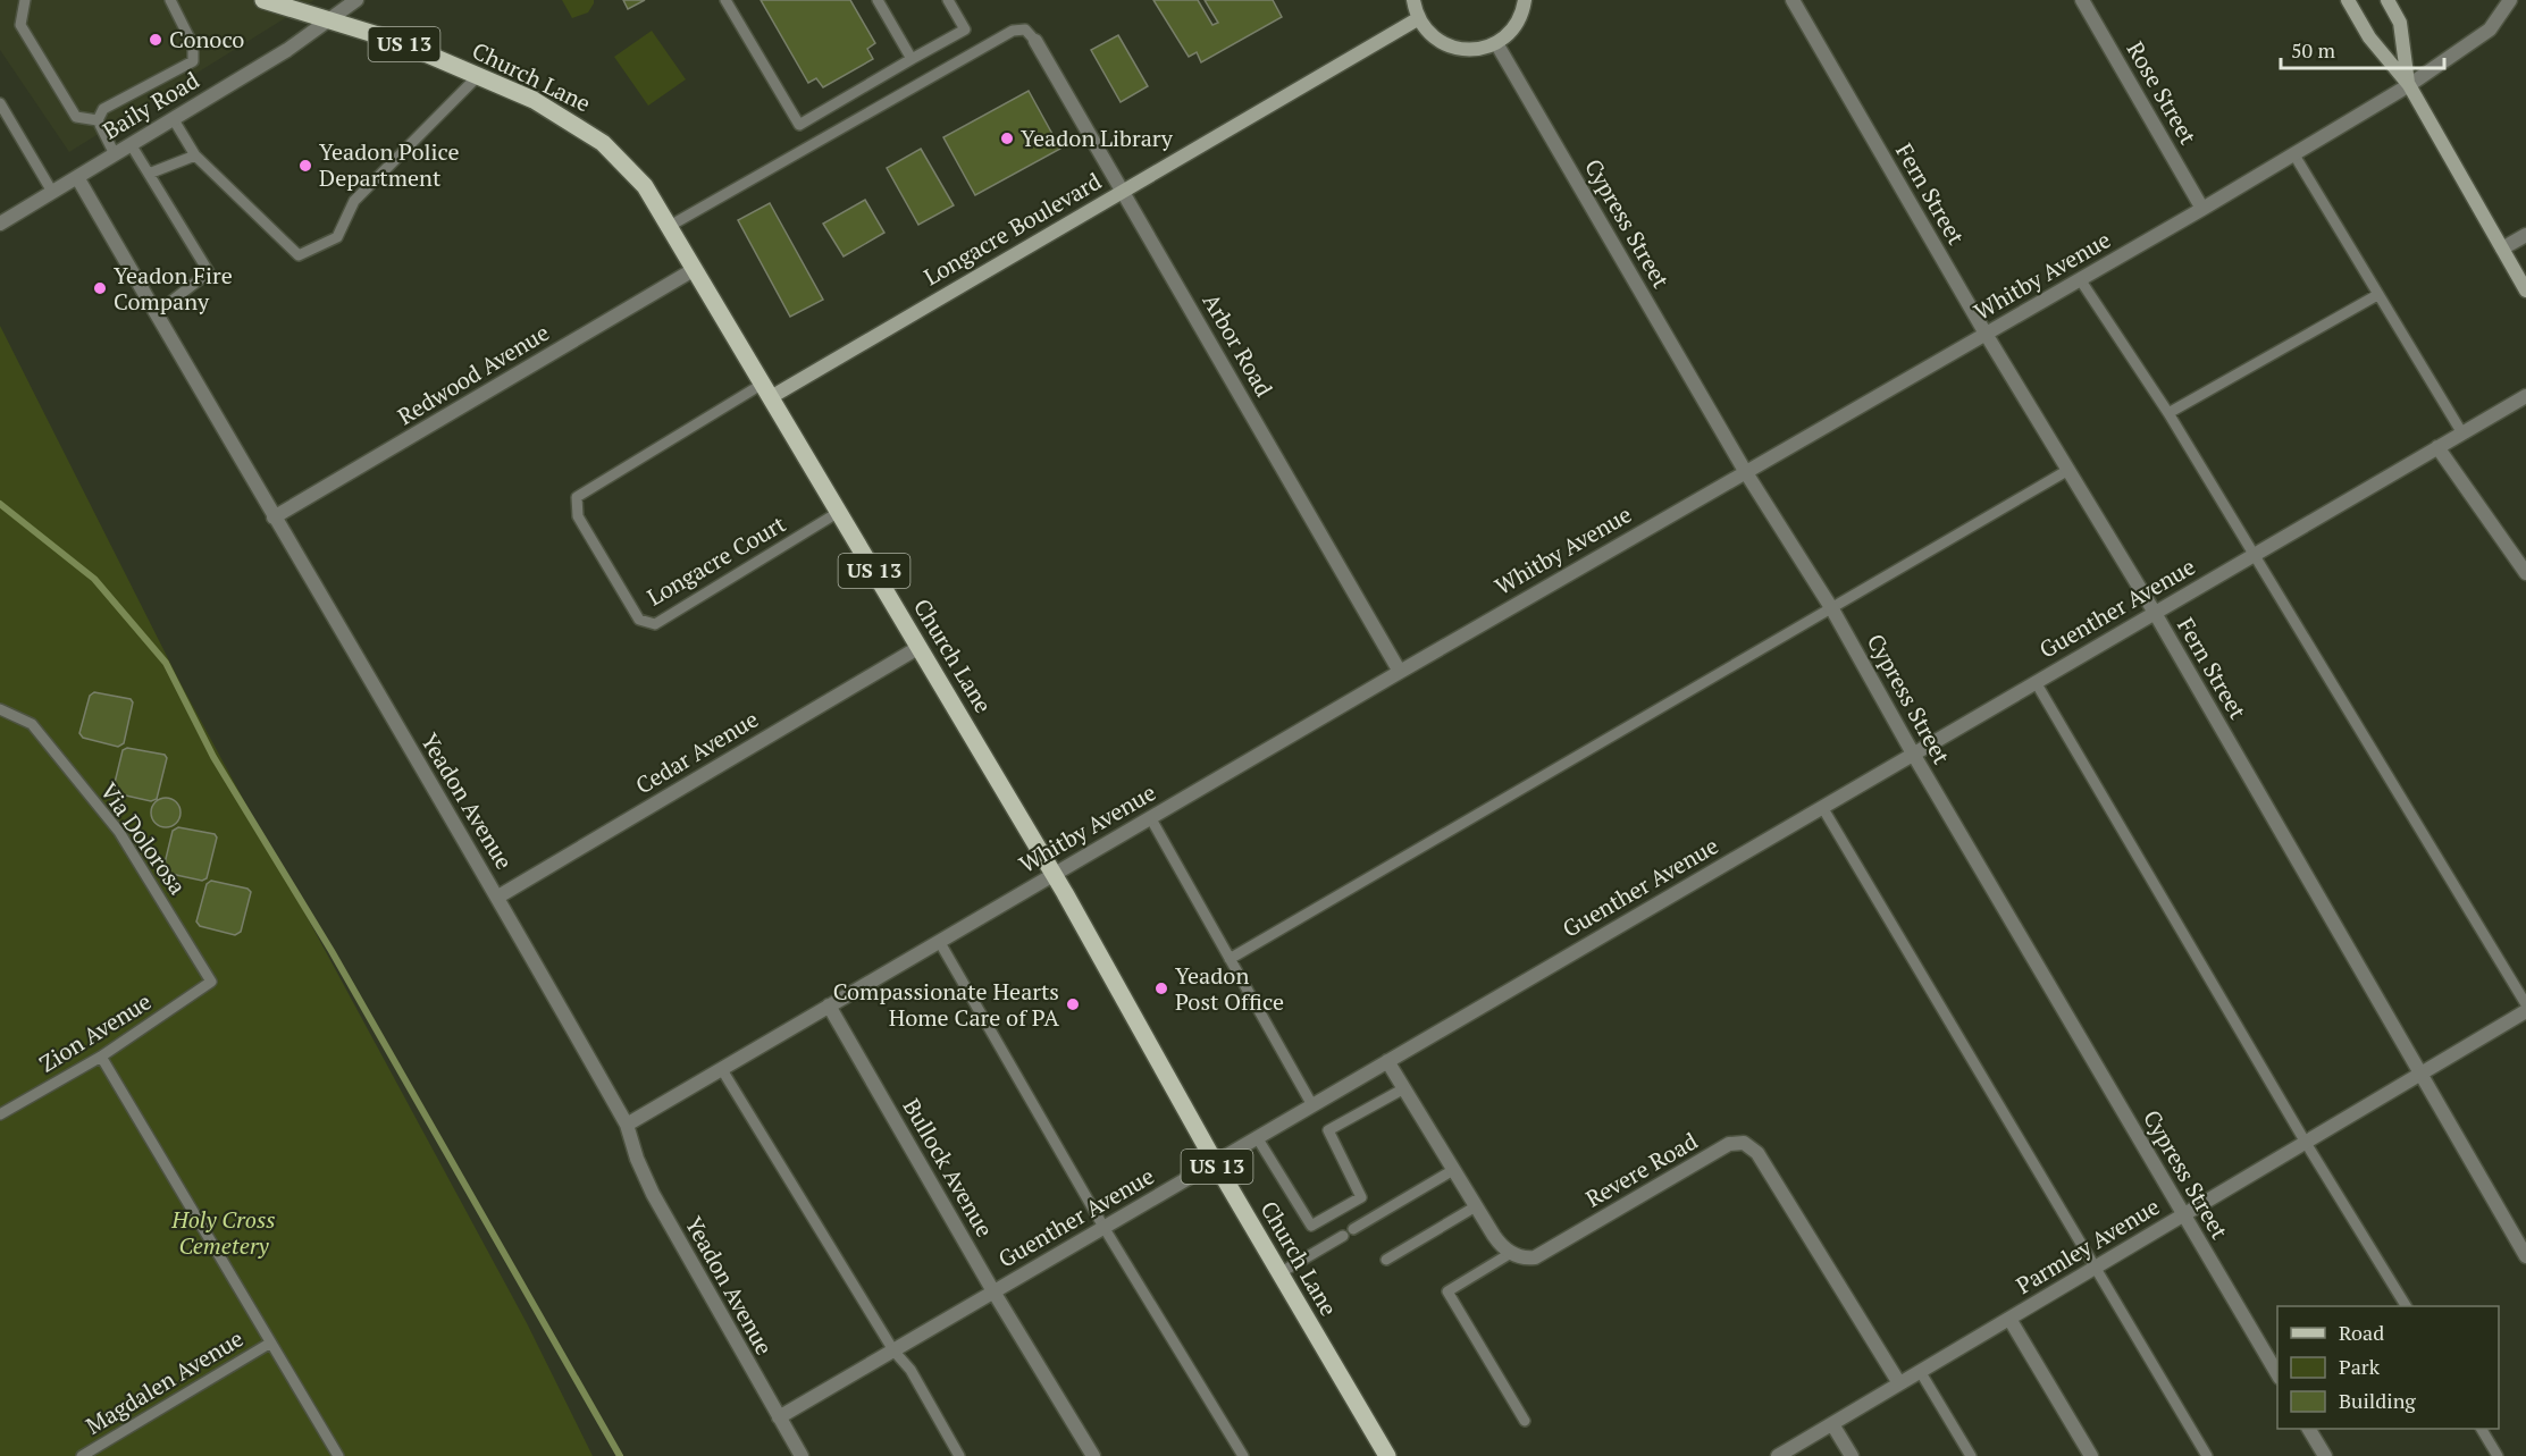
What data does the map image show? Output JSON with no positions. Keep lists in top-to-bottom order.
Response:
{
  "streets": {
    "main road": ["US 13", "Church Lane"],
    "street": [
      "Rose Street",
      "Baily Road",
      "Fern Street",
      "Cypress Street",
      "Longacre Boulevard",
      "Whitby Avenue",
      "Arbor Road",
      "Redwood Avenue",
      "Guenther Avenue",
      "Cedar Avenue",
      "Yeadon Avenue",
      "Bullock Avenue",
      "Revere Road",
      "Parmley Avenue"
    ],
    "lane": [
      "Longacre Court",
      "Via Dolorosa",
      "Zion Avenue",
      "Magdalen Avenue"
    ]
  },
  "crossings": [
    ["Church Lane", "Baily Road"],
    ["Church Lane", "Longacre Boulevard"],
    ["Church Lane", "Whitby Avenue"],
    ["Church Lane", "Redwood Avenue"],
    ["Church Lane", "Longacre Court"],
    ["Church Lane", "Guenther Avenue"],
    ["Church Lane", "Cedar Avenue"],
    ["Rose Street", "Whitby Avenue"],
    ["Baily Road", "Yeadon Avenue"],
    ["Fern Street", "Whitby Avenue"],
    ["Fern Street", "Guenther Avenue"],
    ["Fern Street", "Parmley Avenue"],
    ["Cypress Street", "Whitby Avenue"],
    ["Cypress Street", "Guenther Avenue"],
    ["Cypress Street", "Parmley Avenue"],
    ["Longacre Boulevard", "Arbor Road"],
    ["Longacre Boulevard", "Longacre Court"],
    ["Whitby Avenue", "Arbor Road"],
    ["Whitby Avenue", "Yeadon Avenue"],
    ["Whitby Avenue", "Bullock Avenue"],
    ["Redwood Avenue", "Yeadon Avenue"],
    ["Guenther Avenue", "Yeadon Avenue"],
    ["Guenther Avenue", "Bullock Avenue"],
    ["Cedar Avenue", "Yeadon Avenue"],
    ["Via Dolorosa", "Zion Avenue"],
    ["Revere Road", "Parmley Avenue"]
  ],
  "parks": ["Holy Cross Cemetery"],
  "places": [
    "Conoco",
    "Yeadon Library",
    "Yeadon Police Department",
    "Yeadon Fire Company",
    "Yeadon Post Office",
    "Compassionate Hearts Home Care of PA"
  ],
  "legend": ["Road", "Park", "Building"],
  "scale_bar": "50 m"
}
